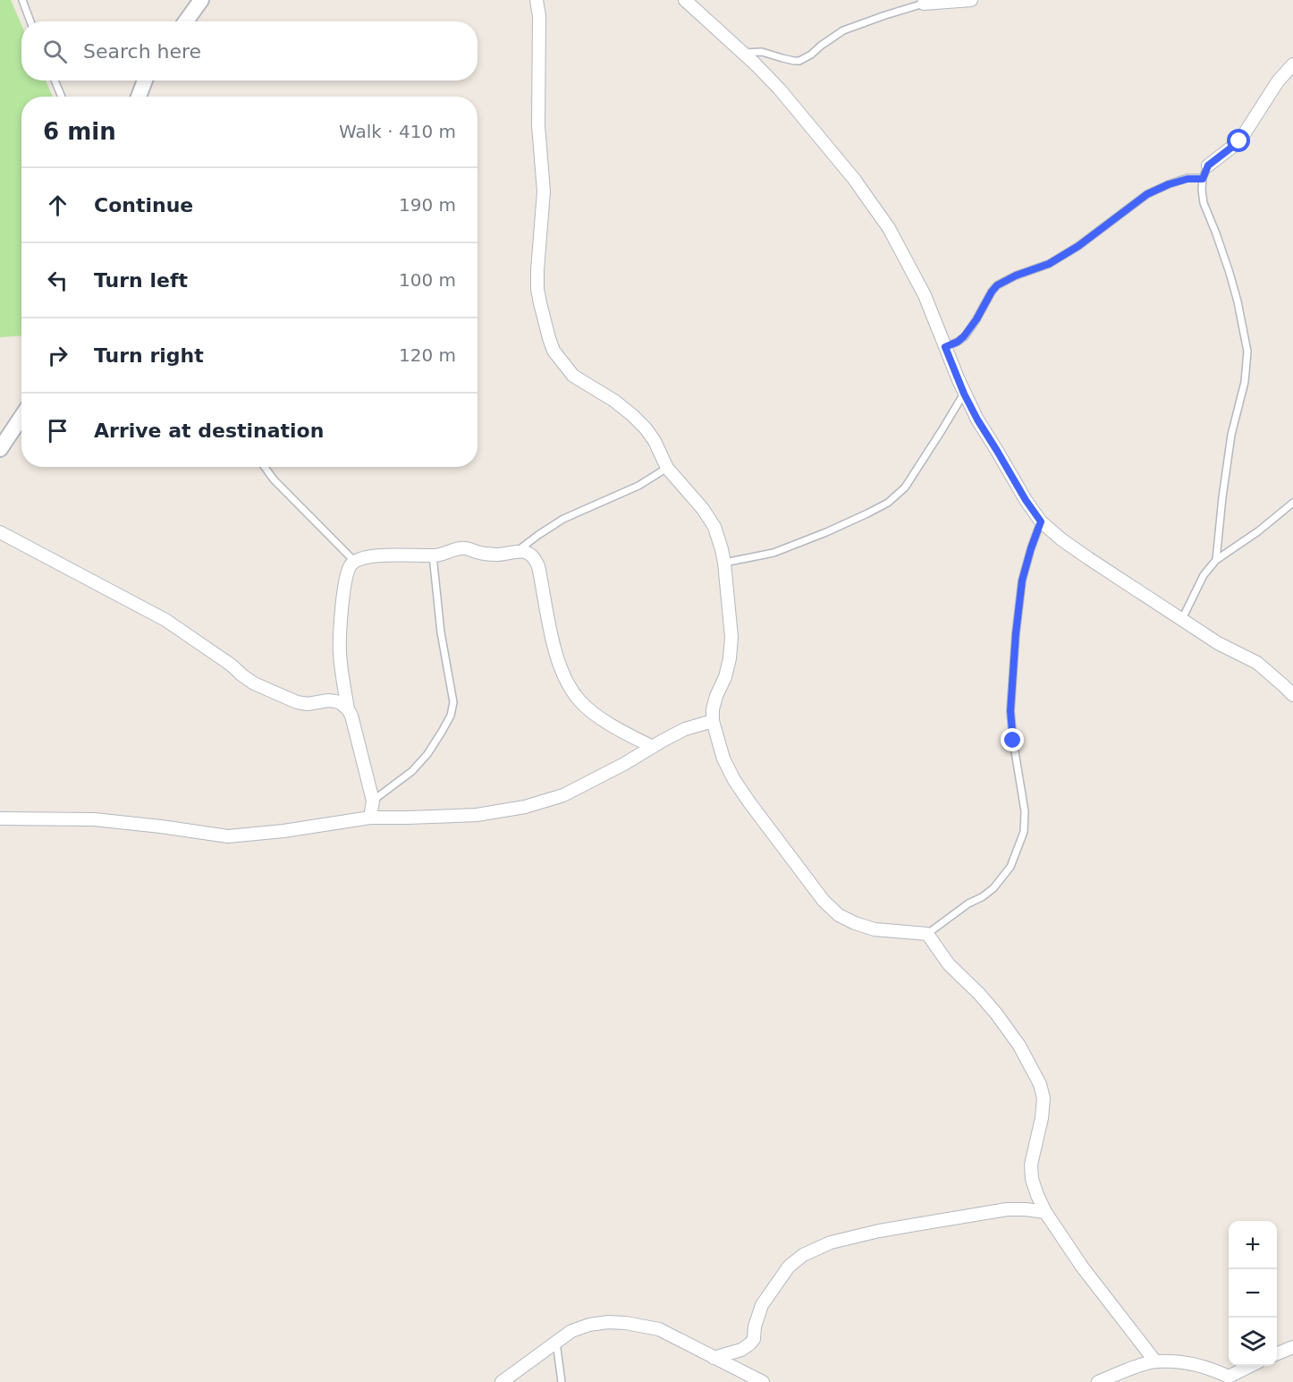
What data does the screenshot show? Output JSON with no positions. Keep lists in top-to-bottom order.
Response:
{
  "page": {
    "search": "Search here",
    "heading": ["6 min", "Walk · 410 m"],
    "list": [
      ["Continue", "190 m"],
      ["Turn left", "100 m"],
      ["Turn right", "120 m"],
      "Arrive at destination"
    ],
    "map_buttons": ["+", "−"]
  }
}
